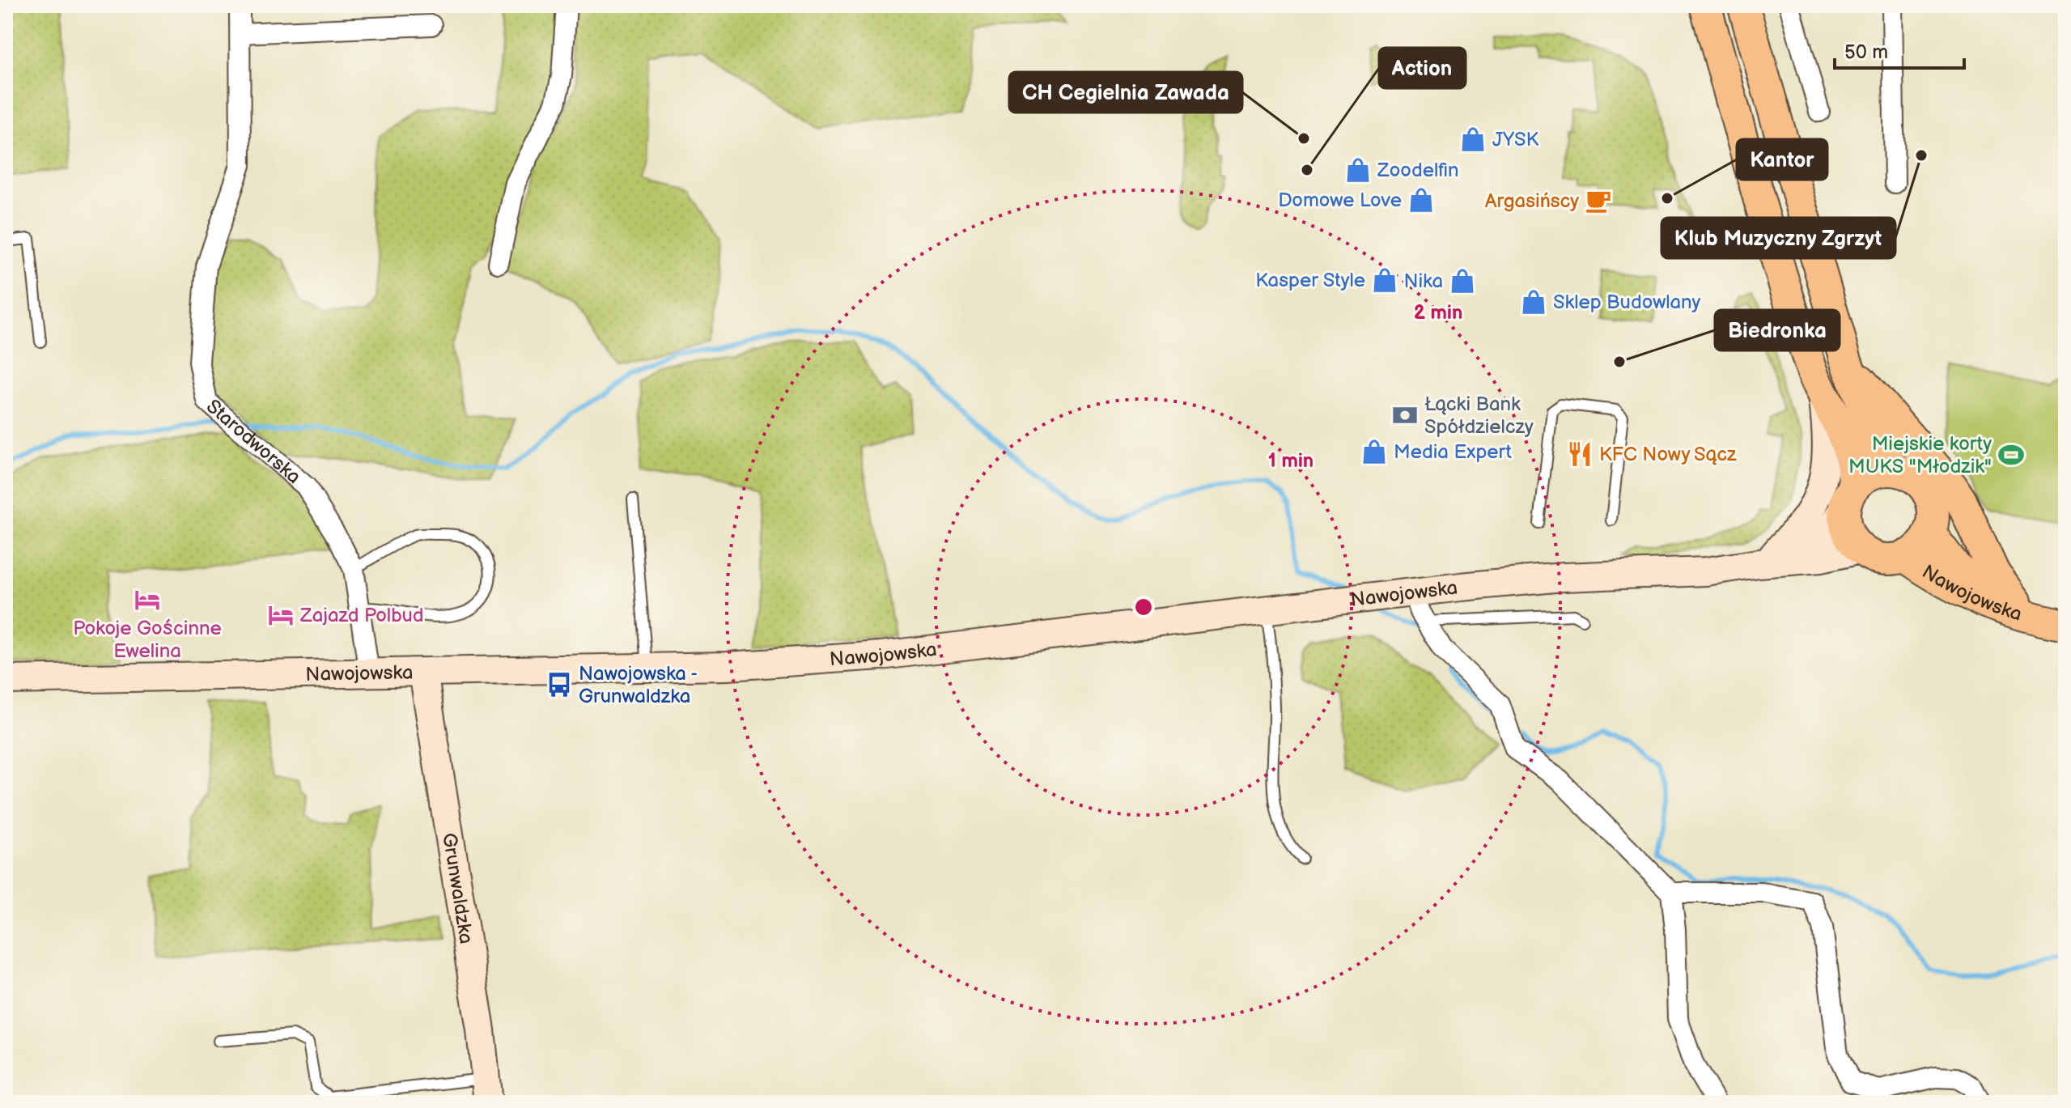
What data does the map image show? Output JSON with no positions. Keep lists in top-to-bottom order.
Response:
{
  "streets": {
    "main road": ["Nawojowska"],
    "street": ["Starodworska", "Grunwaldzka"]
  },
  "crossings": [
    ["Starodworska", "Nawojowska"],
    ["Nawojowska", "Grunwaldzka"]
  ],
  "places": {
    "other": [
      "CH Cegielnia Zawada",
      "Klub Muzyczny Zgrzyt",
      "Action",
      "Kantor",
      "Biedronka"
    ],
    "shop": [
      "JYSK",
      "Zoodelfin",
      "Domowe Love",
      "Kasper Style",
      "Nika",
      "Sklep Budowlany",
      "Media Expert"
    ],
    "cafe": ["Argasińscy"],
    "bank": ["Łącki Bank Spółdzielczy"],
    "restaurant": ["KFC Nowy Sącz"],
    "sports": ["Miejskie korty MUKS \"Młodzik\""],
    "hotel": ["Pokoje Gościnne Ewelina", "Zajazd Polbud"],
    "bus stop": ["Nawojowska - Grunwaldzka"]
  },
  "scale_bar": "50 m",
  "rings": ["2 min", "1 min"]
}
